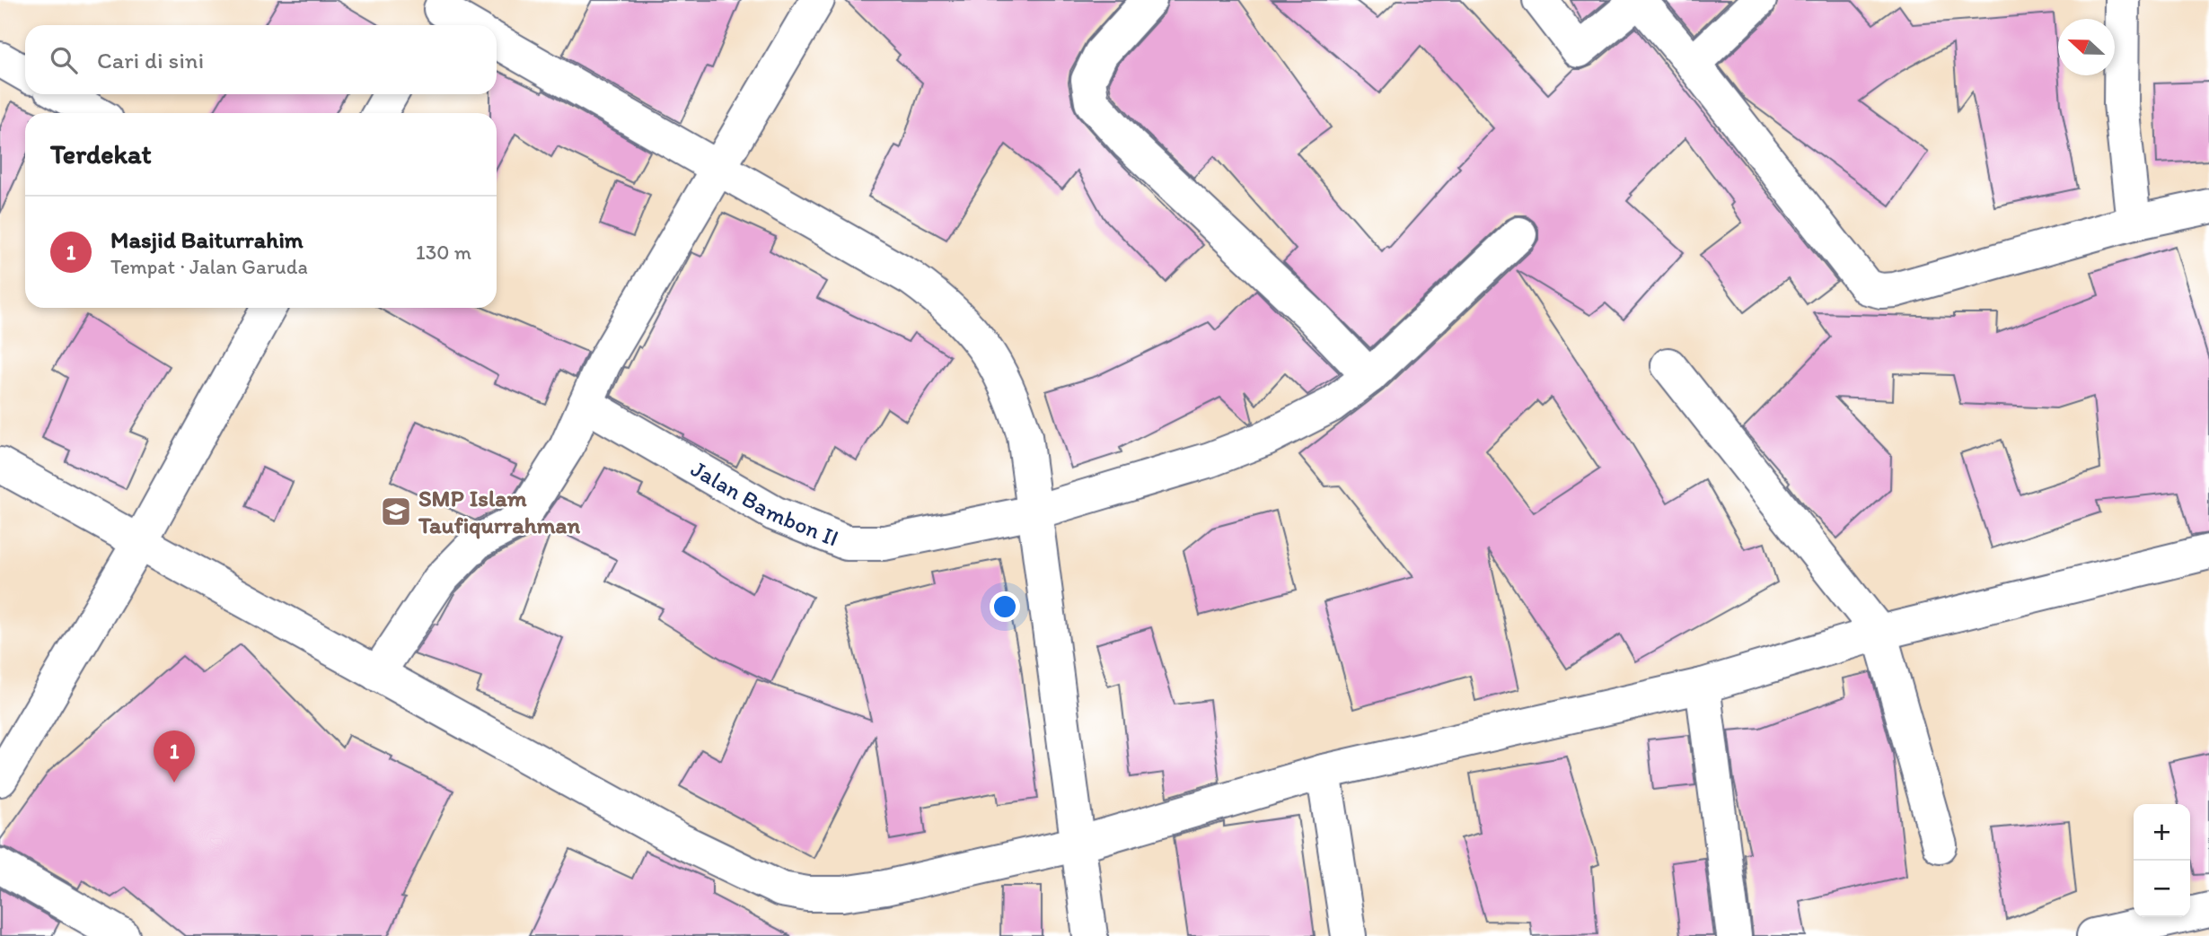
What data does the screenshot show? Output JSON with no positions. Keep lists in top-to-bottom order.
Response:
{
  "streets": {
    "street": ["Jalan Bambon II"]
  },
  "places": {
    "school or university": ["SMP Islam Taufiqurrahman"]
  },
  "north": "left",
  "page": {
    "search": "Cari di sini",
    "heading": "Terdekat",
    "list": [
      {
        "mark": "1",
        "name": "Masjid Baiturrahim",
        "note": "Tempat · Jalan Garuda",
        "value": "130 m"
      }
    ],
    "pins": "1",
    "map_buttons": ["+", "−"]
  }
}
